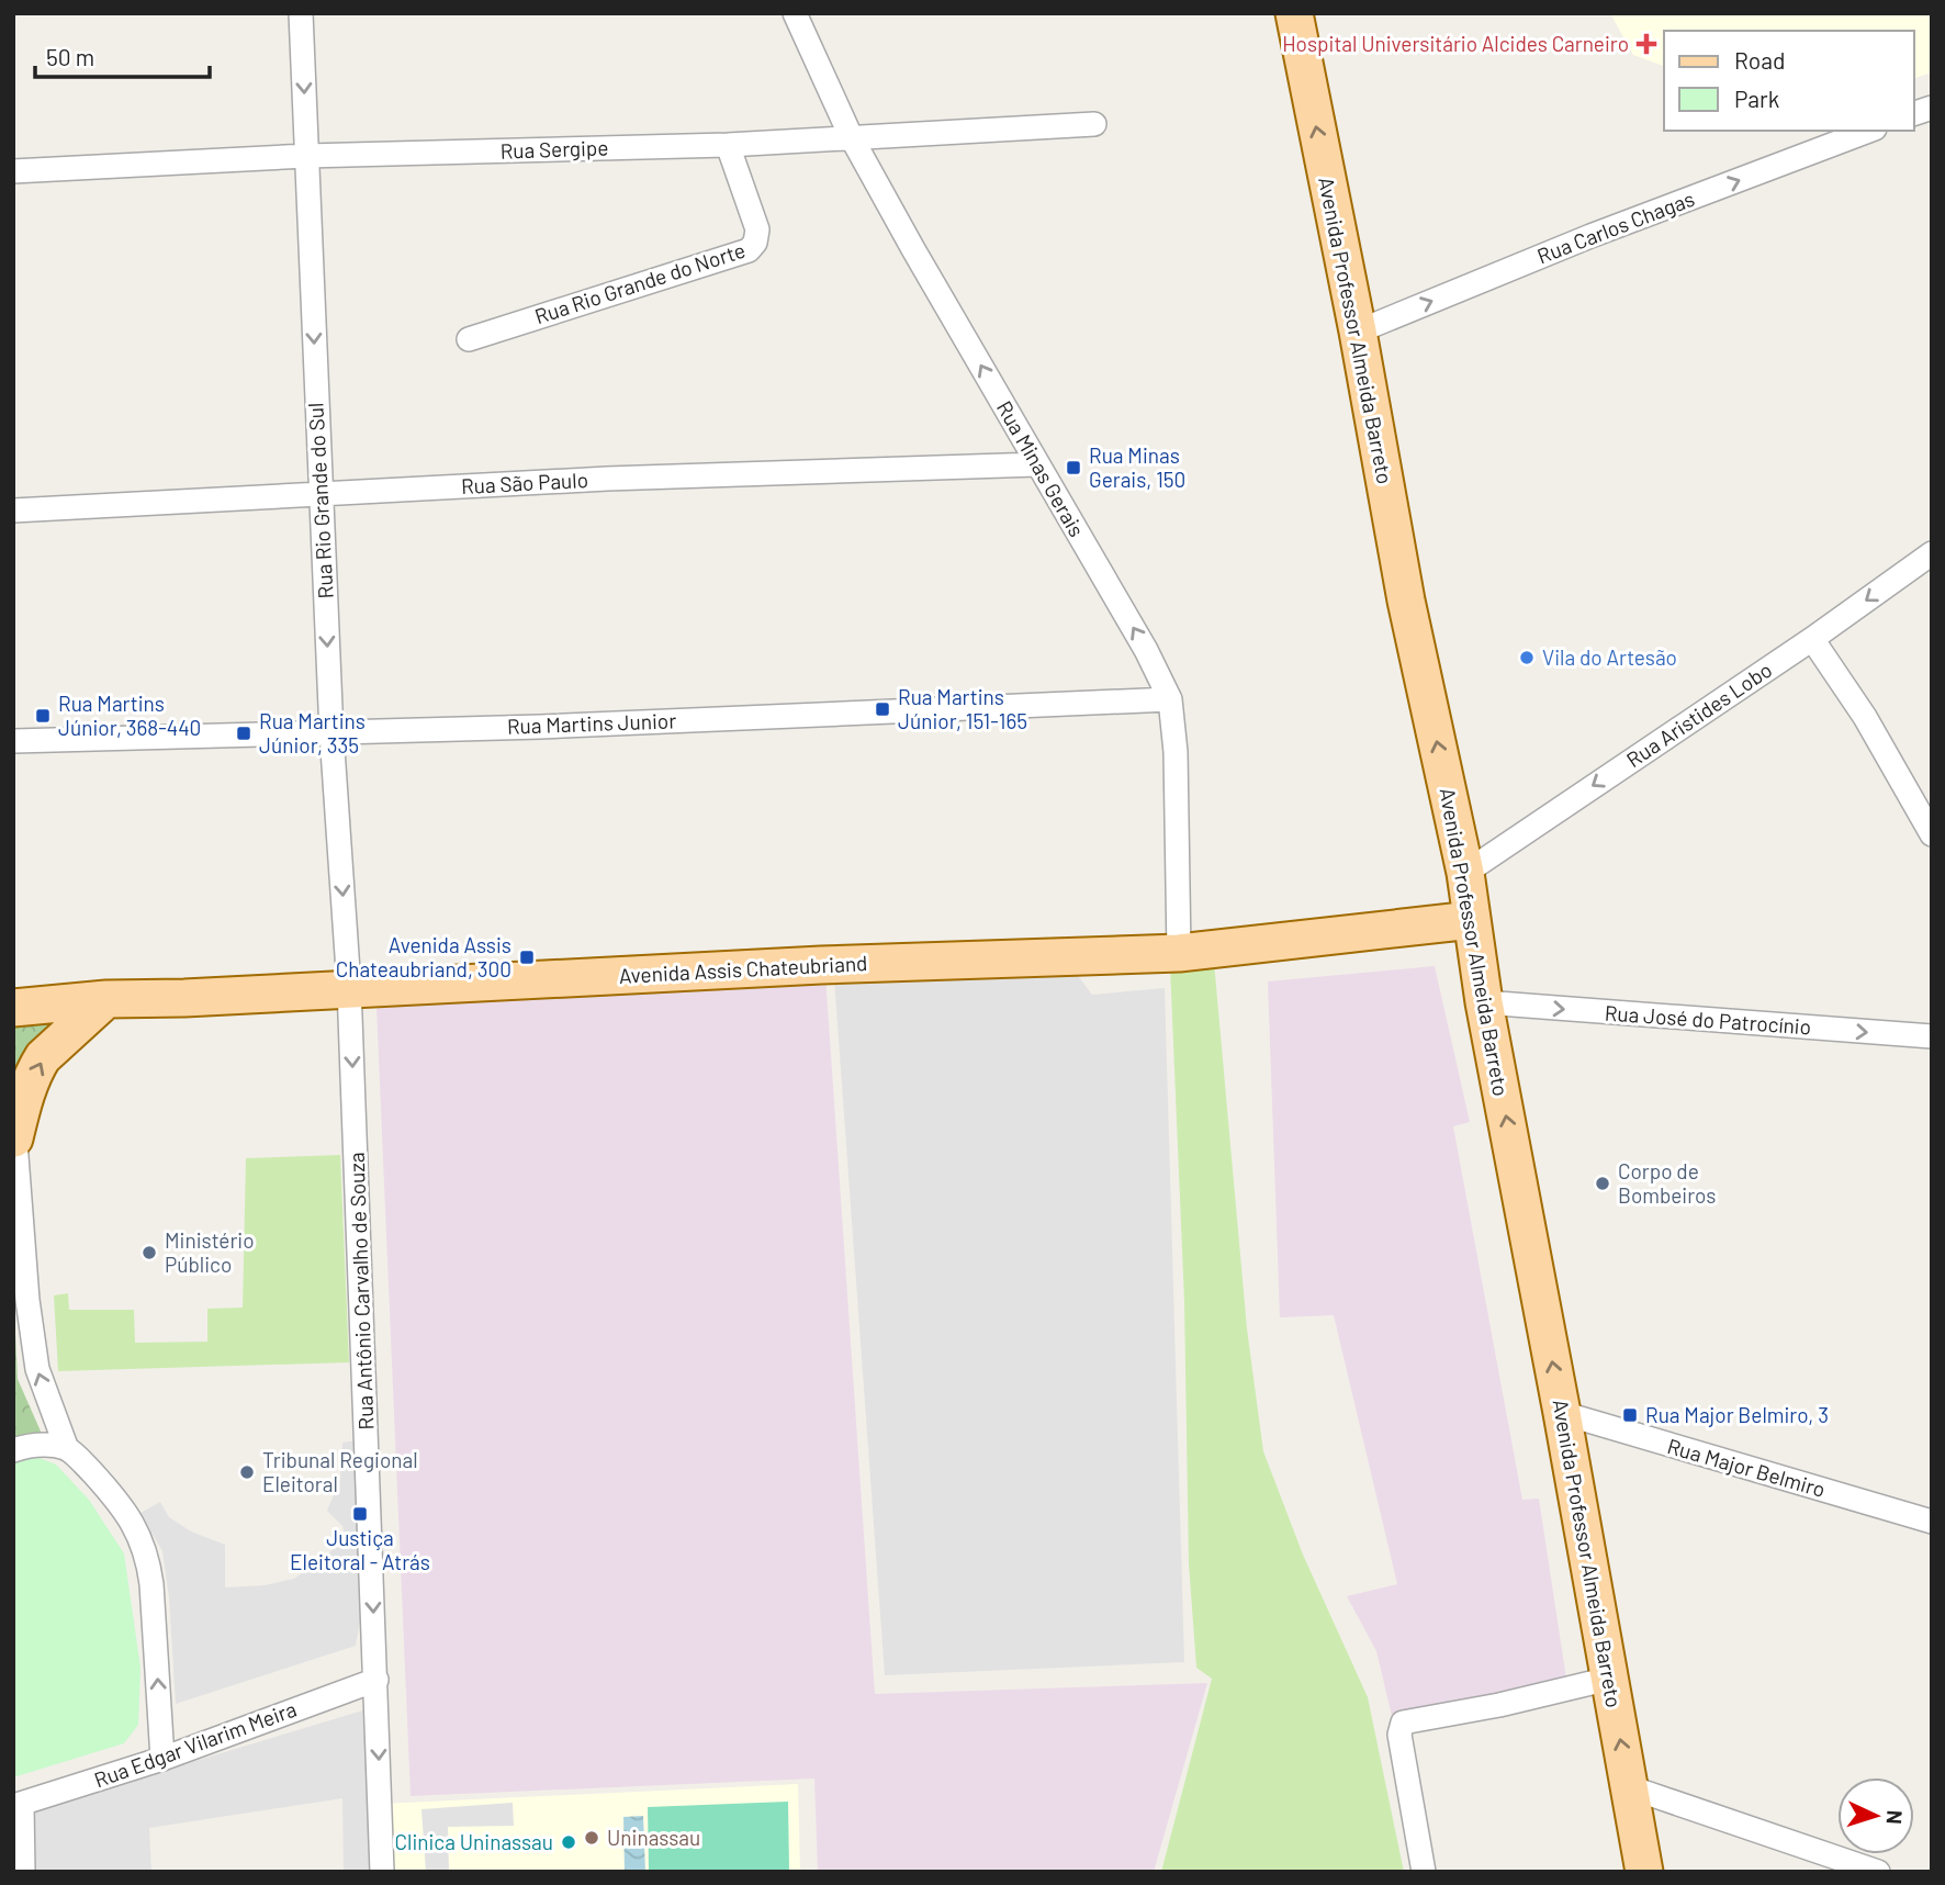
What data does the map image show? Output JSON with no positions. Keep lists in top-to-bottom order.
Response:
{
  "streets": {
    "main road": ["Avenida Professor Almeida Barreto", "Avenida Assis Chateubriand"],
    "street": [
      "Rua Sergipe",
      "Rua Carlos Chagas",
      "Rua Rio Grande do Norte",
      "Rua Minas Gerais",
      "Rua São Paulo",
      "Rua Rio Grande do Sul",
      "Rua Aristides Lobo",
      "Rua Martins Junior",
      "Rua José do Patrocínio",
      "Rua Antônio Carvalho de Souza",
      "Rua Major Belmiro",
      "Rua Edgar Vilarim Meira"
    ]
  },
  "crossings": [
    ["Rua Sergipe", "Rua Rio Grande do Norte"],
    ["Rua Sergipe", "Rua Minas Gerais"],
    ["Rua Sergipe", "Rua Rio Grande do Sul"],
    ["Rua Carlos Chagas", "Avenida Professor Almeida Barreto"],
    ["Avenida Professor Almeida Barreto", "Rua Aristides Lobo"],
    ["Avenida Professor Almeida Barreto", "Avenida Assis Chateubriand"],
    ["Avenida Professor Almeida Barreto", "Rua José do Patrocínio"],
    ["Avenida Professor Almeida Barreto", "Rua Major Belmiro"],
    ["Rua Minas Gerais", "Rua São Paulo"],
    ["Rua Minas Gerais", "Rua Martins Junior"],
    ["Rua Minas Gerais", "Avenida Assis Chateubriand"],
    ["Rua São Paulo", "Rua Rio Grande do Sul"],
    ["Rua Rio Grande do Sul", "Rua Martins Junior"],
    ["Rua Rio Grande do Sul", "Avenida Assis Chateubriand"],
    ["Rua Rio Grande do Sul", "Rua Antônio Carvalho de Souza"],
    ["Avenida Assis Chateubriand", "Rua Antônio Carvalho de Souza"],
    ["Rua Antônio Carvalho de Souza", "Rua Edgar Vilarim Meira"]
  ],
  "one_way": [
    "Rua Carlos Chagas",
    "Avenida Professor Almeida Barreto",
    "Rua Minas Gerais",
    "Rua Rio Grande do Sul",
    "Rua Aristides Lobo",
    "Rua José do Patrocínio",
    "Rua Antônio Carvalho de Souza"
  ],
  "places": {
    "health": ["Hospital Universitário Alcides Carneiro"],
    "transit": [
      "Rua Minas Gerais, 150",
      "Rua Martins Júnior, 151-165",
      "Rua Martins Júnior, 368-440",
      "Rua Martins Júnior, 335",
      "Avenida Assis Chateaubriand, 300",
      "Rua Major Belmiro, 3",
      "Justiça Eleitoral - Atrás"
    ],
    "other": [
      "Vila do Artesão",
      "Corpo de Bombeiros",
      "Ministério Público",
      "Tribunal Regional Eleitoral",
      "Uninassau",
      "Clinica Uninassau"
    ]
  },
  "legend": ["Road", "Park"],
  "scale_bar": "50 m",
  "north": "right"
}
